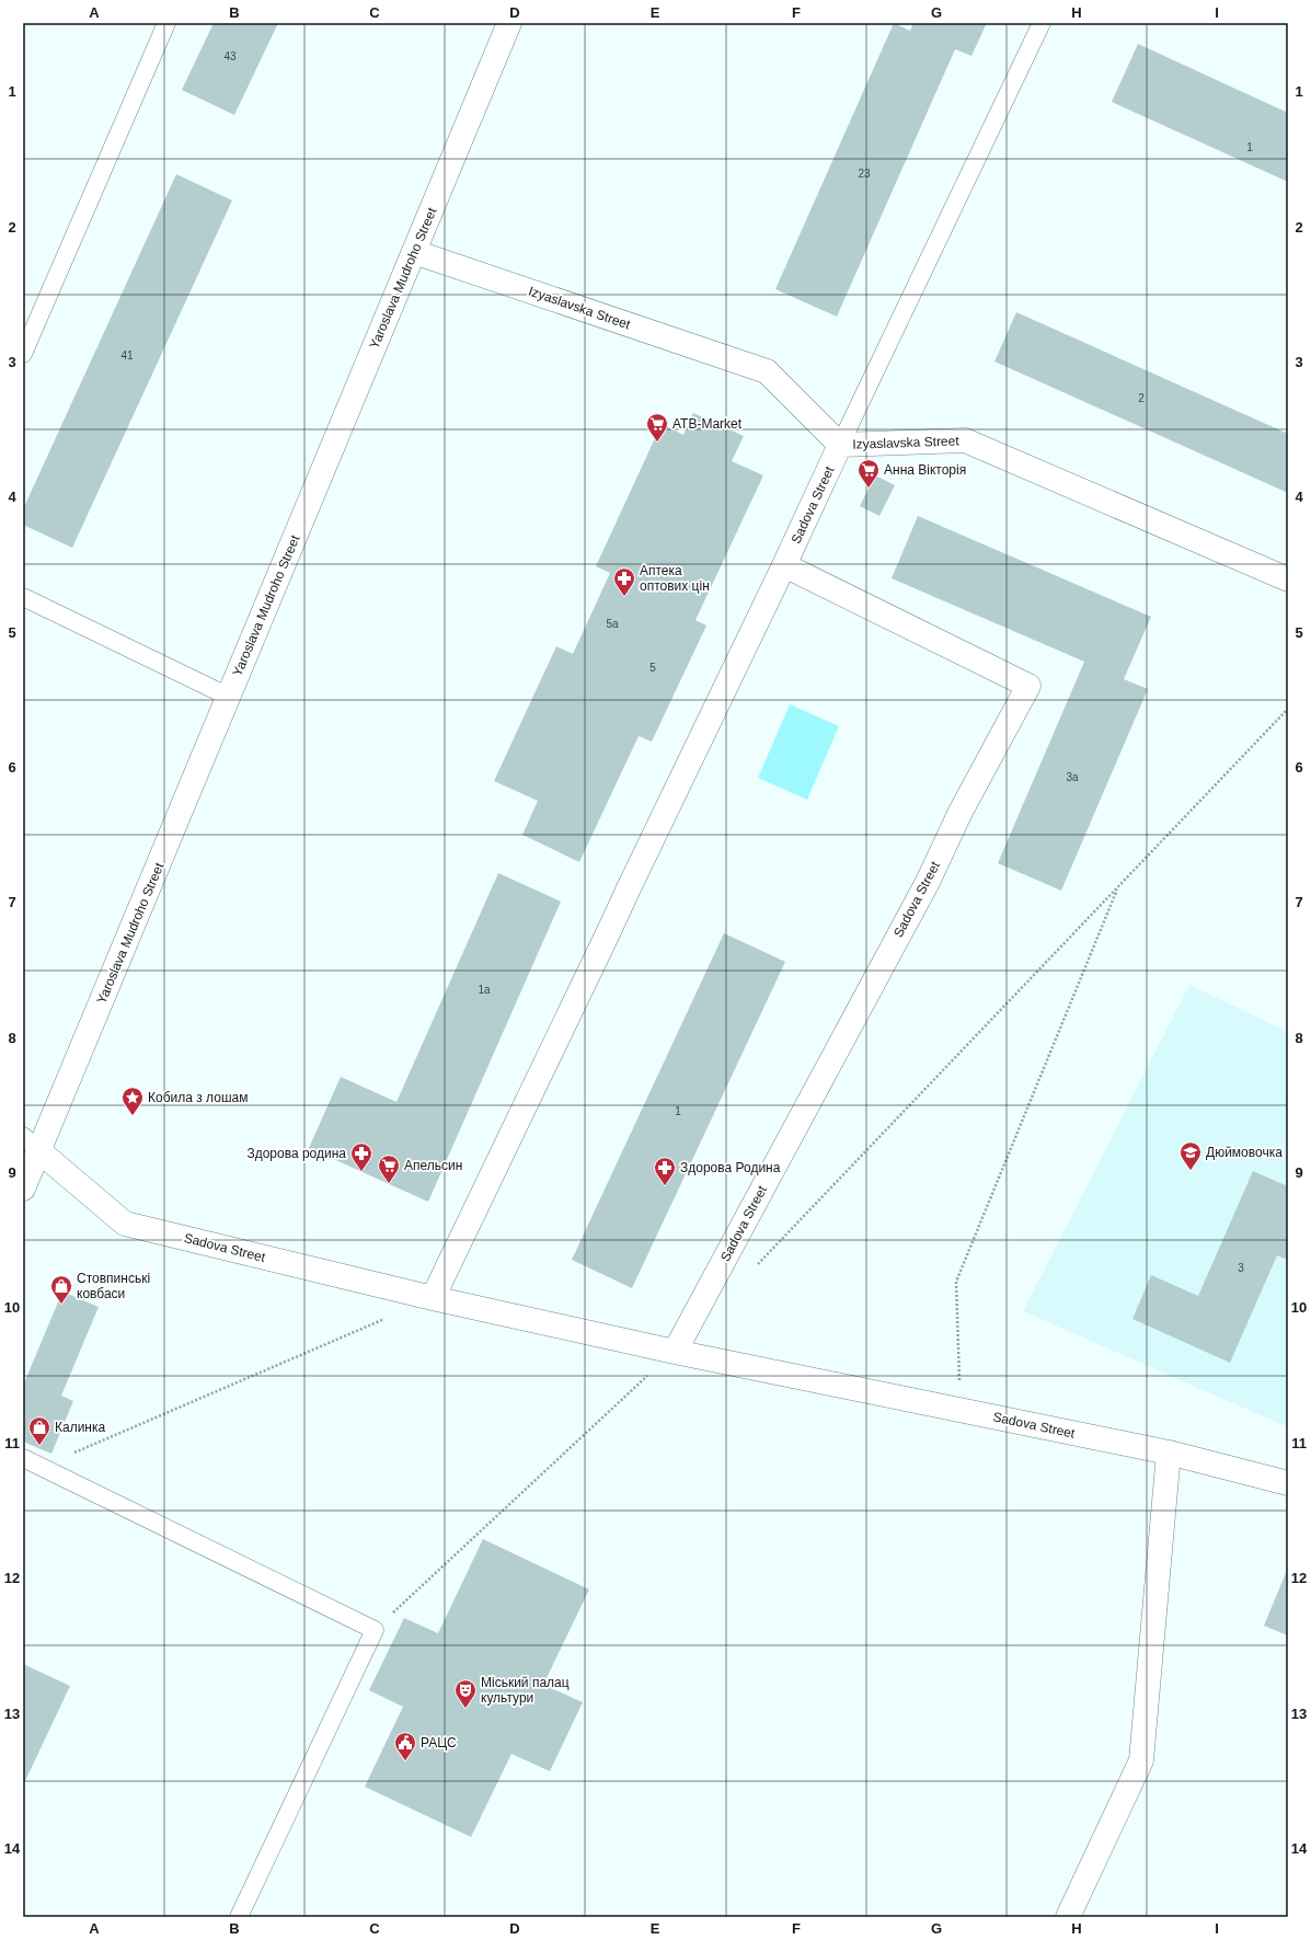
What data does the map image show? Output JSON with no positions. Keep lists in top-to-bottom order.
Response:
{
  "streets": {
    "street": ["Yaroslava Mudroho Street", "Izyaslavska Street", "Sadova Street"]
  },
  "crossings": [
    ["Yaroslava Mudroho Street", "Izyaslavska Street"],
    ["Yaroslava Mudroho Street", "Sadova Street"],
    ["Izyaslavska Street", "Sadova Street"]
  ],
  "places": {
    "supermarket": ["ATB-Market", "Анна Вікторія", "Апельсин"],
    "pharmacy": ["Аптека оптових цін", "Здорова родина", "Здорова Родина"],
    "place": ["Кобила з лошам"],
    "school or university": ["Дюймовочка"],
    "shop": ["Стовпинські ковбаси", "Калинка"],
    "theatre": ["Міський палац культури"],
    "public building": ["РАЦС"]
  },
  "house_numbers": [
    "43",
    "1",
    "23",
    "41",
    "2",
    "5а",
    "5",
    "3а",
    "1а",
    "1",
    "3"
  ],
  "grid": {
    "columns": [
      "A",
      "B",
      "C",
      "D",
      "E",
      "F",
      "G",
      "H",
      "I"
    ],
    "rows": [
      "1",
      "2",
      "3",
      "4",
      "5",
      "6",
      "7",
      "8",
      "9",
      "10",
      "11",
      "12",
      "13",
      "14"
    ]
  }
}
